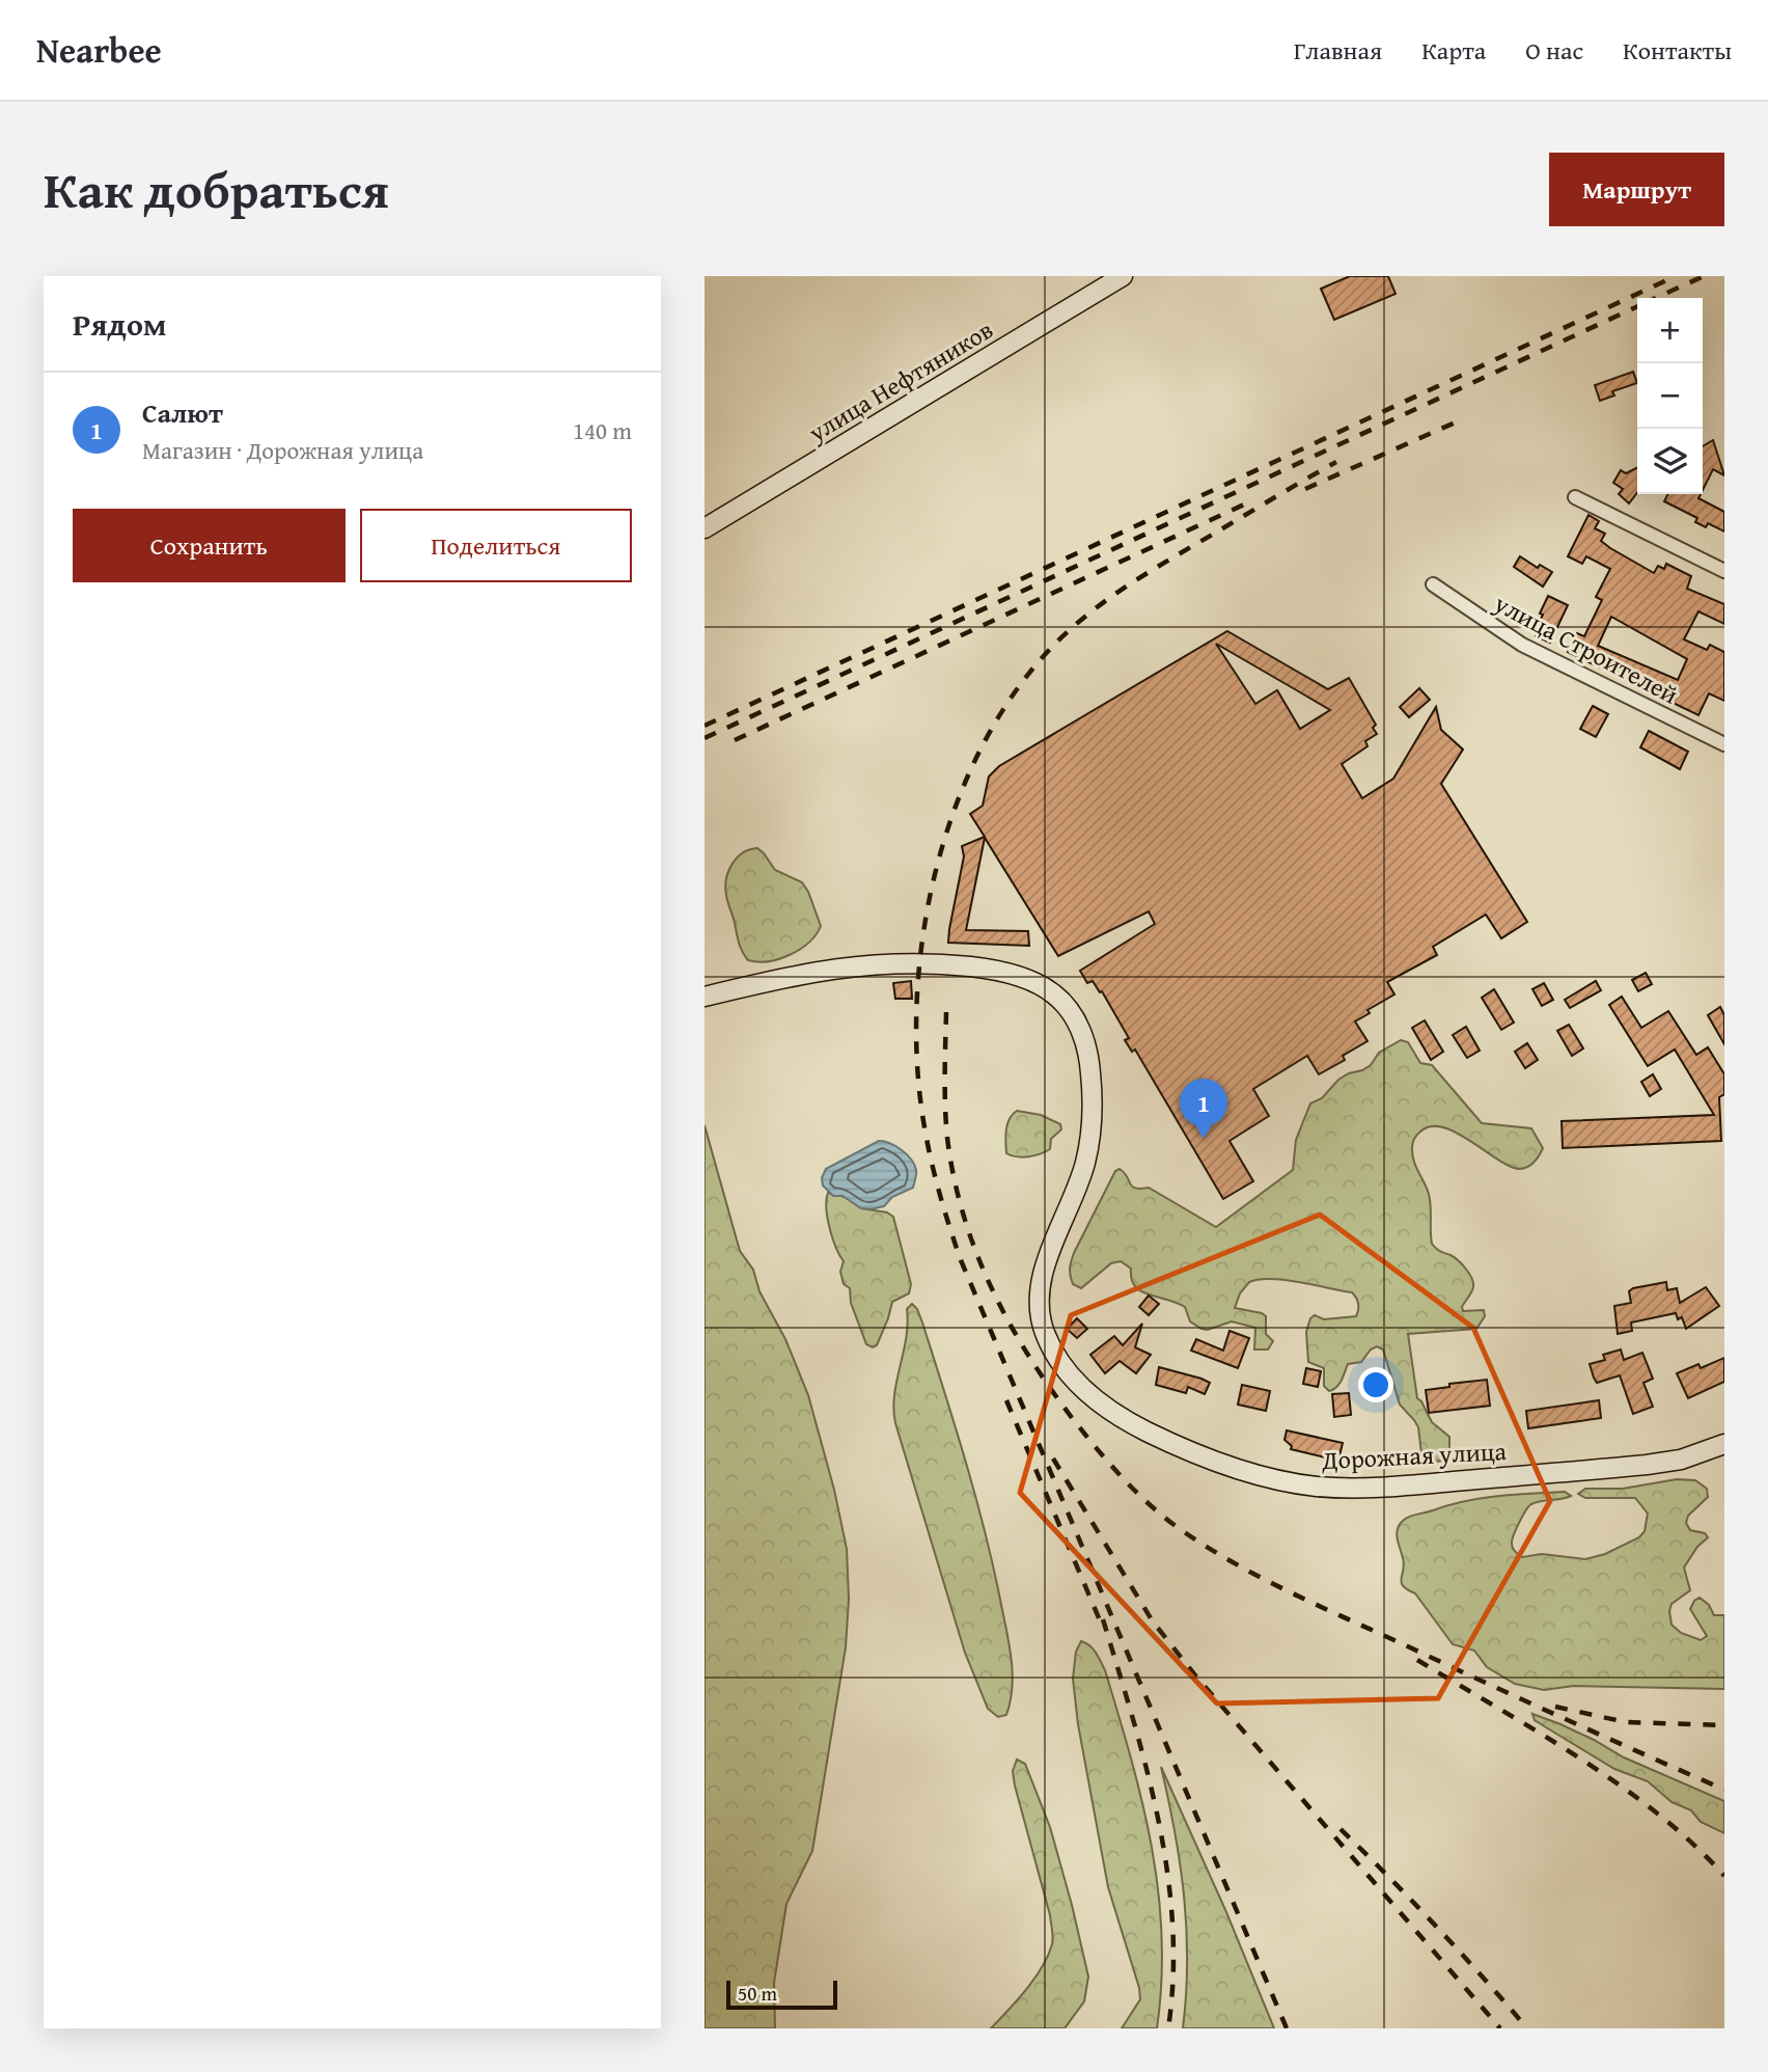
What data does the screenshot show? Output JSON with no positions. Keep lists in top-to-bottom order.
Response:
{
  "streets": {
    "street": ["улица Нефтяников", "улица Строителей", "Дорожная улица"]
  },
  "scale_bar": "50 m",
  "page": {
    "header": "Nearbee",
    "nav": [
      "Главная",
      "Карта",
      "О нас",
      "Контакты"
    ],
    "title": "Как добраться",
    "buttons": [
      "Маршрут",
      ["Сохранить", "Поделиться"]
    ],
    "heading": "Рядом",
    "map_buttons": ["+", "−"],
    "list": [
      {
        "mark": "1",
        "name": "Салют",
        "note": "Магазин · Дорожная улица",
        "value": "140 m"
      }
    ],
    "pins": "1",
    "scale": "50 m"
  }
}
